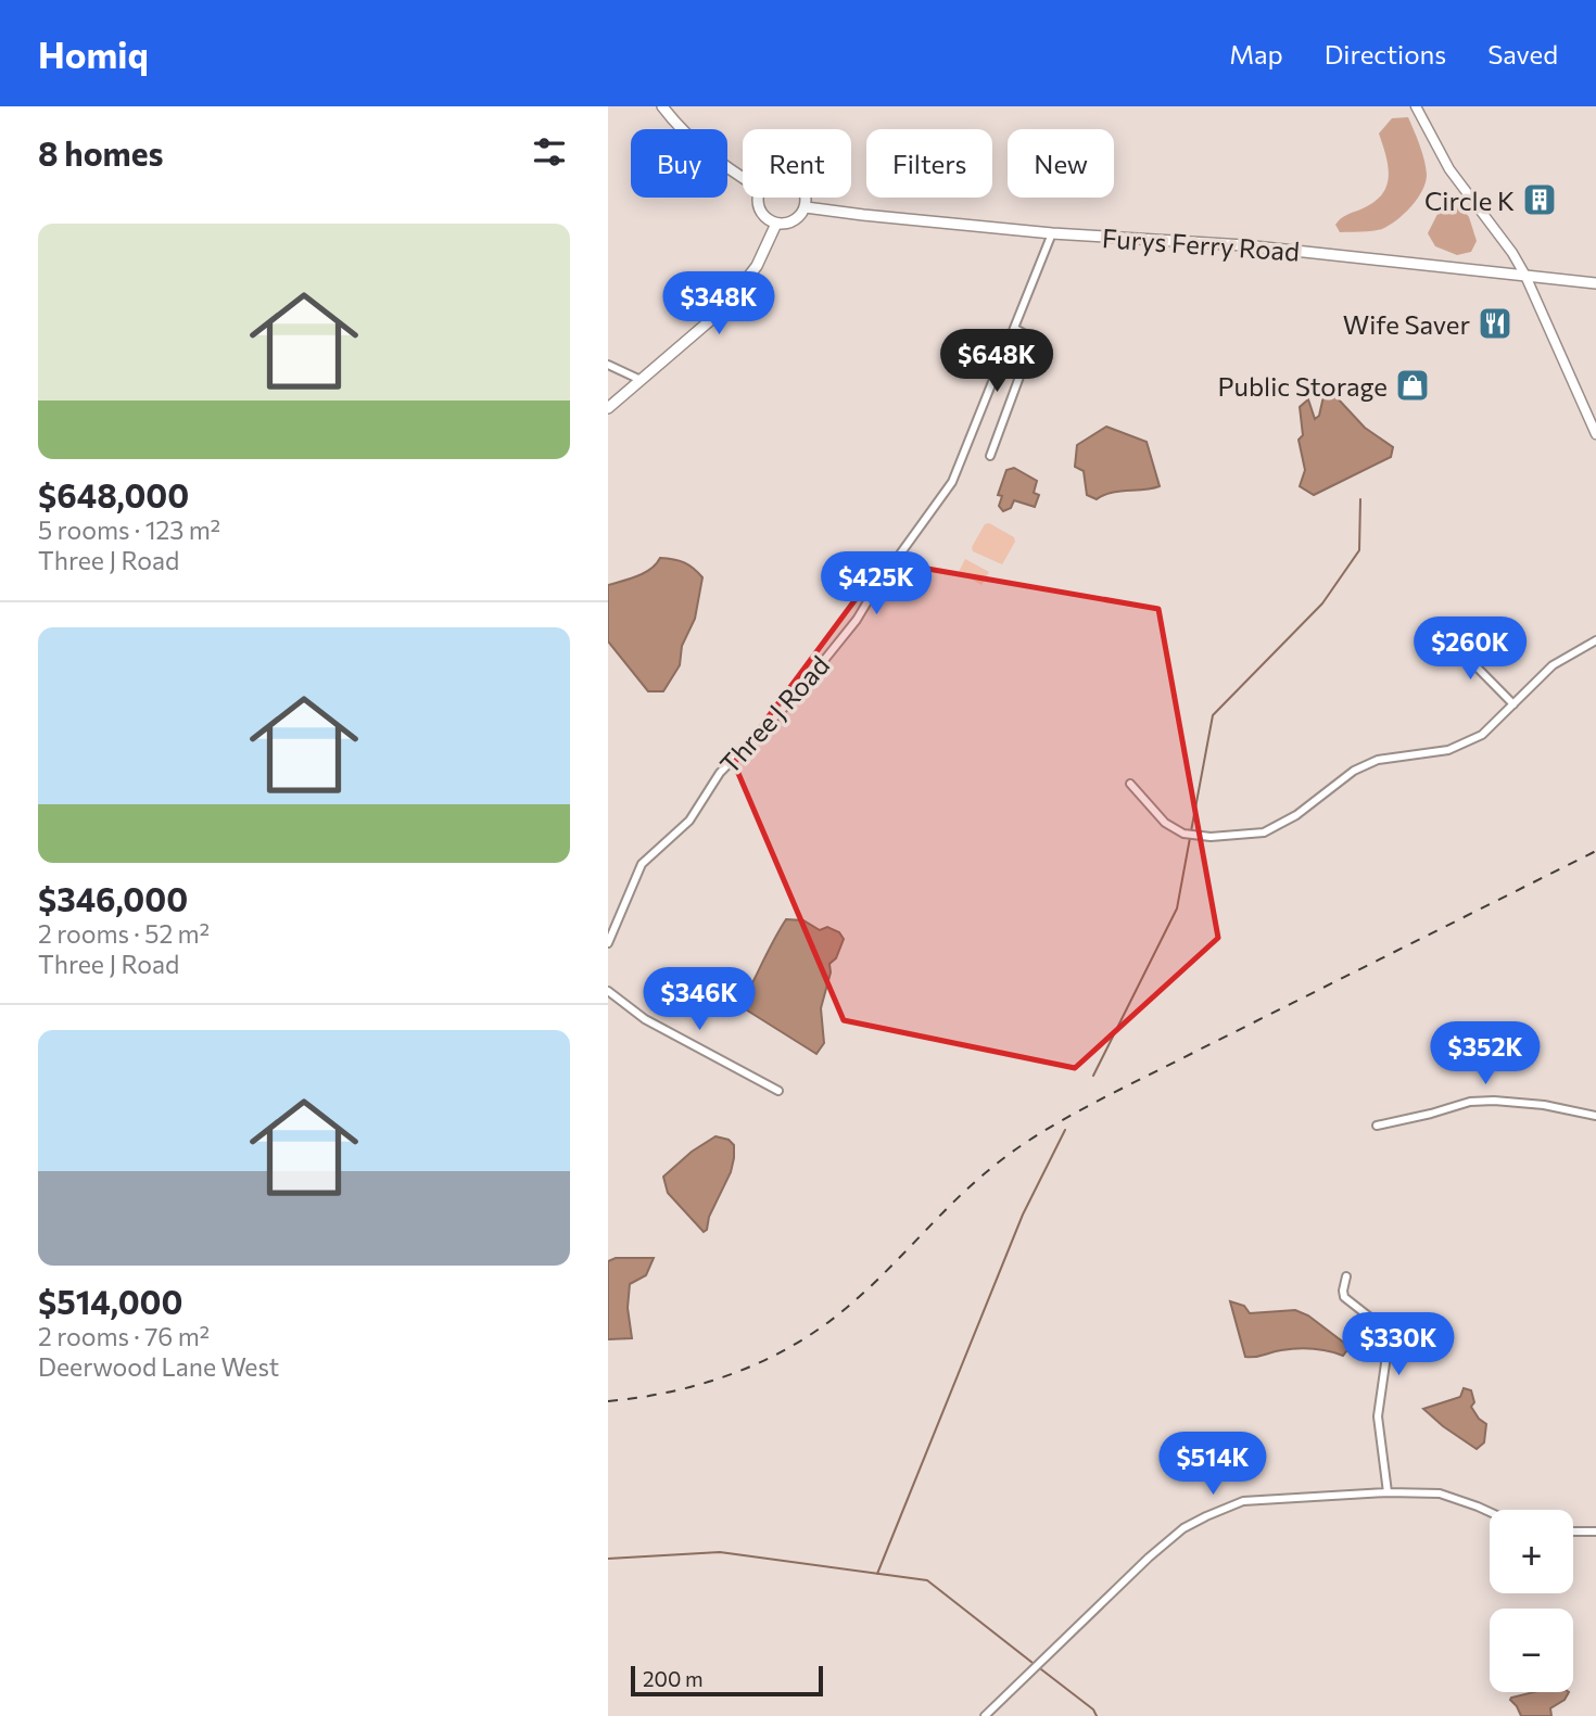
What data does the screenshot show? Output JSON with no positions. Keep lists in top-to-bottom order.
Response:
{
  "streets": {
    "main road": ["Furys Ferry Road"],
    "street": ["Three J Road"]
  },
  "crossings": [
    ["Furys Ferry Road", "Three J Road"]
  ],
  "places": {
    "building": ["Circle K"],
    "restaurant": ["Wife Saver"],
    "shop": ["Public Storage"]
  },
  "scale_bar": "200 m",
  "page": {
    "header": "Homiq",
    "nav": ["Map", "Directions", "Saved"],
    "heading": "8 homes",
    "chip": [
      "Buy",
      "Rent",
      "Filters",
      "New"
    ],
    "list": [
      {
        "name": "$648,000",
        "note": "5 rooms · 123 m² · Three J Road"
      },
      {
        "name": "$346,000",
        "note": "2 rooms · 52 m² · Three J Road"
      },
      {
        "name": "$514,000",
        "note": "2 rooms · 76 m² · Deerwood Lane West"
      }
    ],
    "price": [
      "$348K",
      "$648K",
      "$425K",
      "$260K",
      "$346K",
      "$352K",
      "$330K",
      "$514K"
    ],
    "map_buttons": ["+", "−"],
    "scale": "200 m"
  }
}
